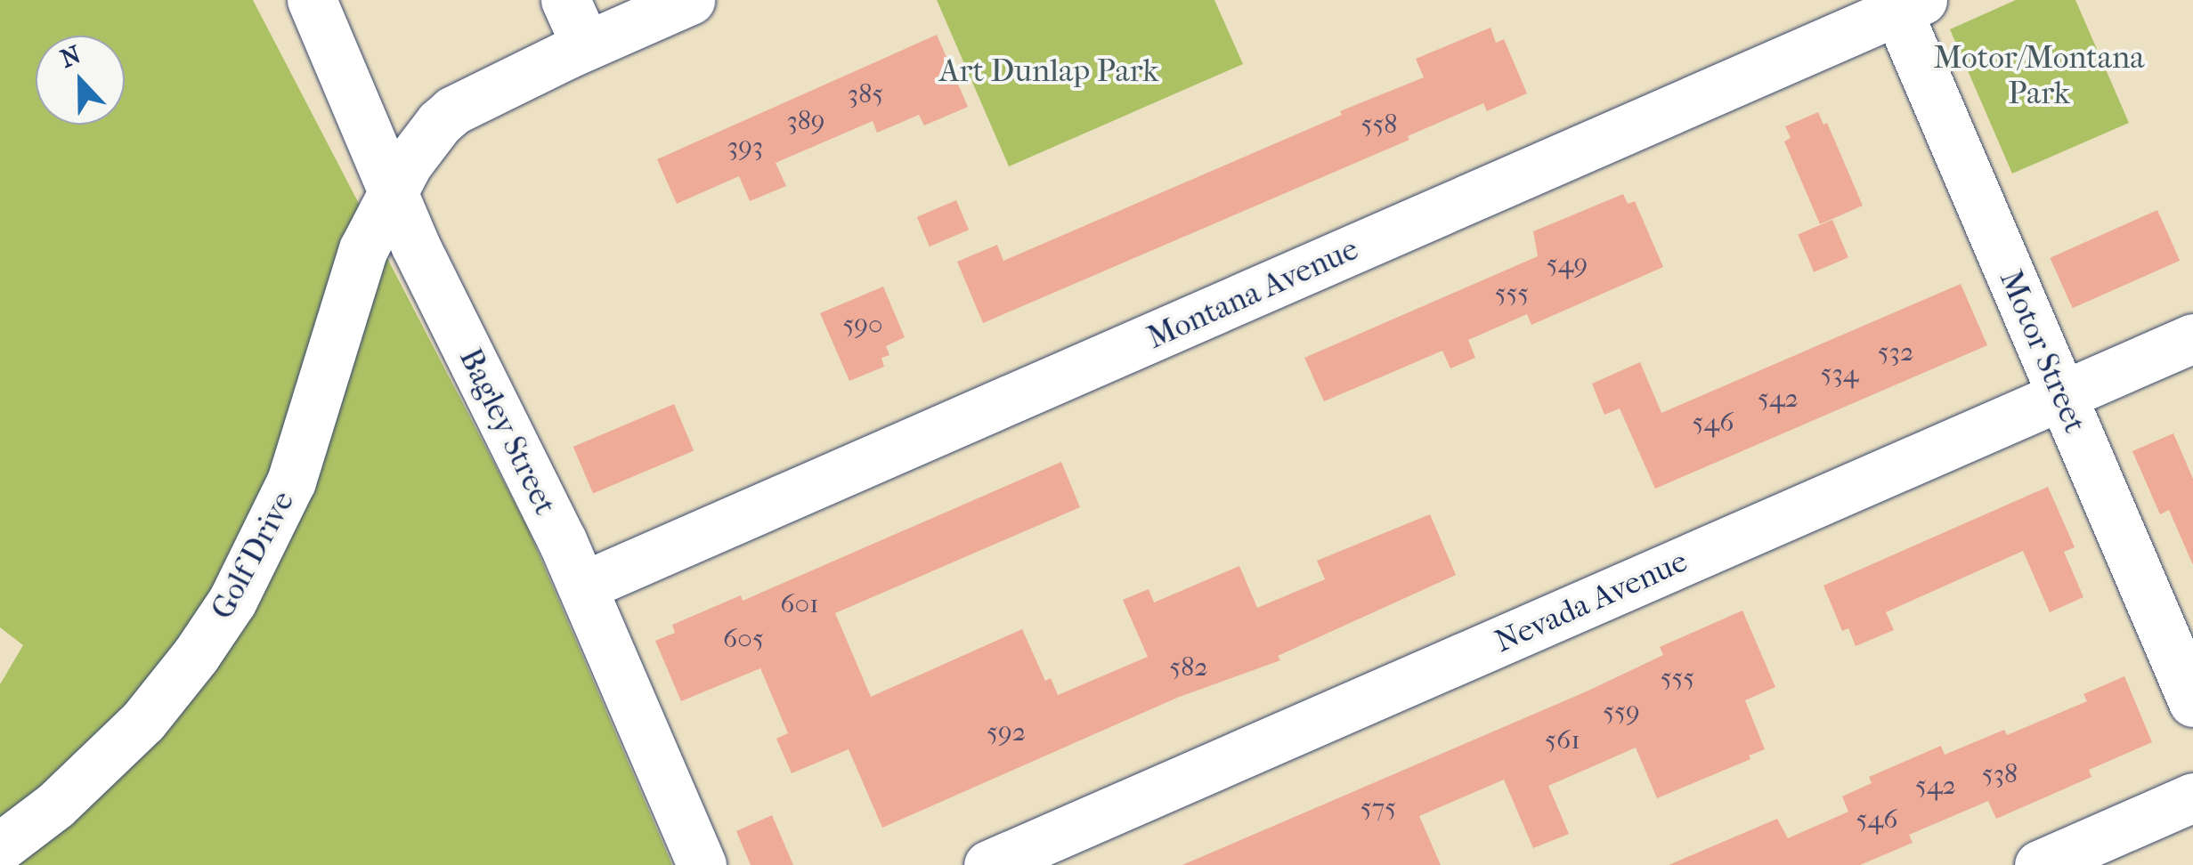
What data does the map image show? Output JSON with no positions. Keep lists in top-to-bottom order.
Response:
{
  "streets": {
    "street": [
      "Montana Avenue",
      "Motor Street",
      "Bagley Street",
      "Golf Drive",
      "Nevada Avenue"
    ]
  },
  "crossings": [
    ["Montana Avenue", "Motor Street"],
    ["Montana Avenue", "Bagley Street"],
    ["Motor Street", "Nevada Avenue"],
    ["Bagley Street", "Golf Drive"]
  ],
  "parks": ["Motor/Montana Park", "Art Dunlap Park"],
  "house_numbers": [
    "385",
    "389",
    "558",
    "393",
    "549",
    "555",
    "590",
    "532",
    "534",
    "542",
    "546",
    "601",
    "605",
    "582",
    "555",
    "559",
    "592",
    "561",
    "538",
    "542",
    "575",
    "546"
  ],
  "north": "top"
}
